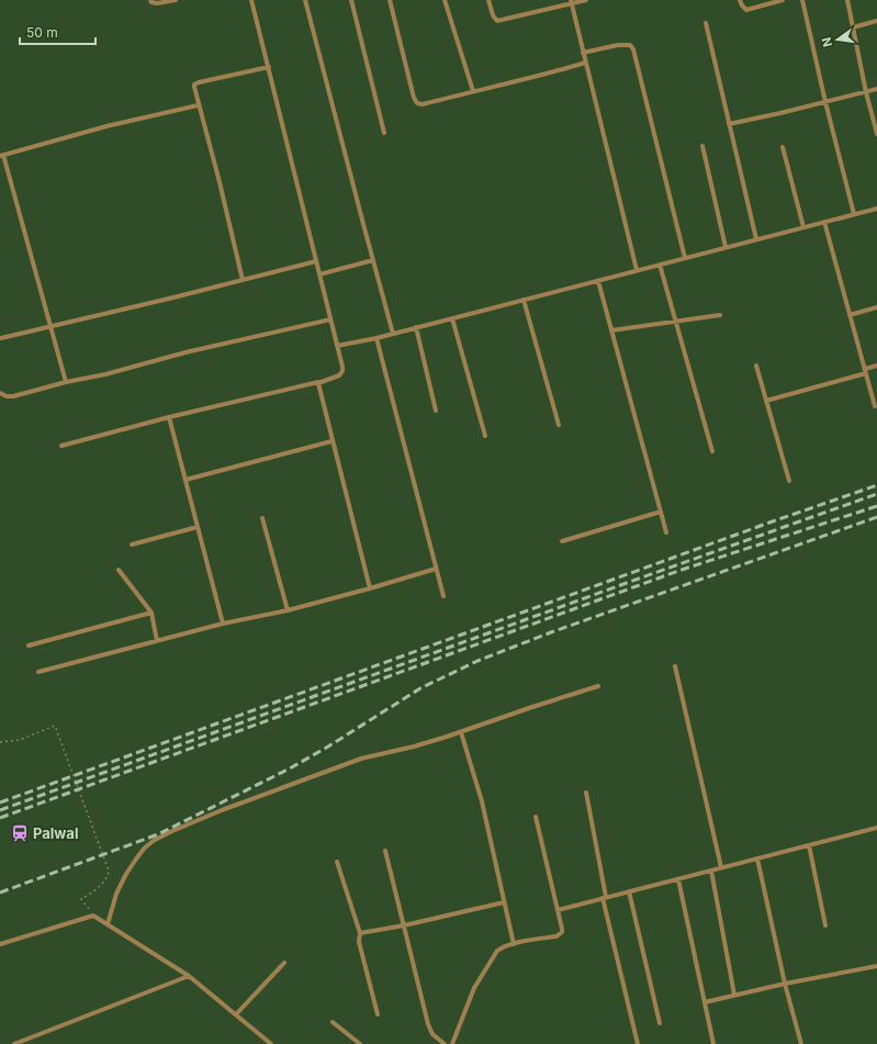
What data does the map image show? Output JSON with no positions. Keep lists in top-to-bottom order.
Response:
{
  "places": {
    "station": ["Palwal"]
  },
  "scale_bar": "50 m",
  "north": "left"
}
